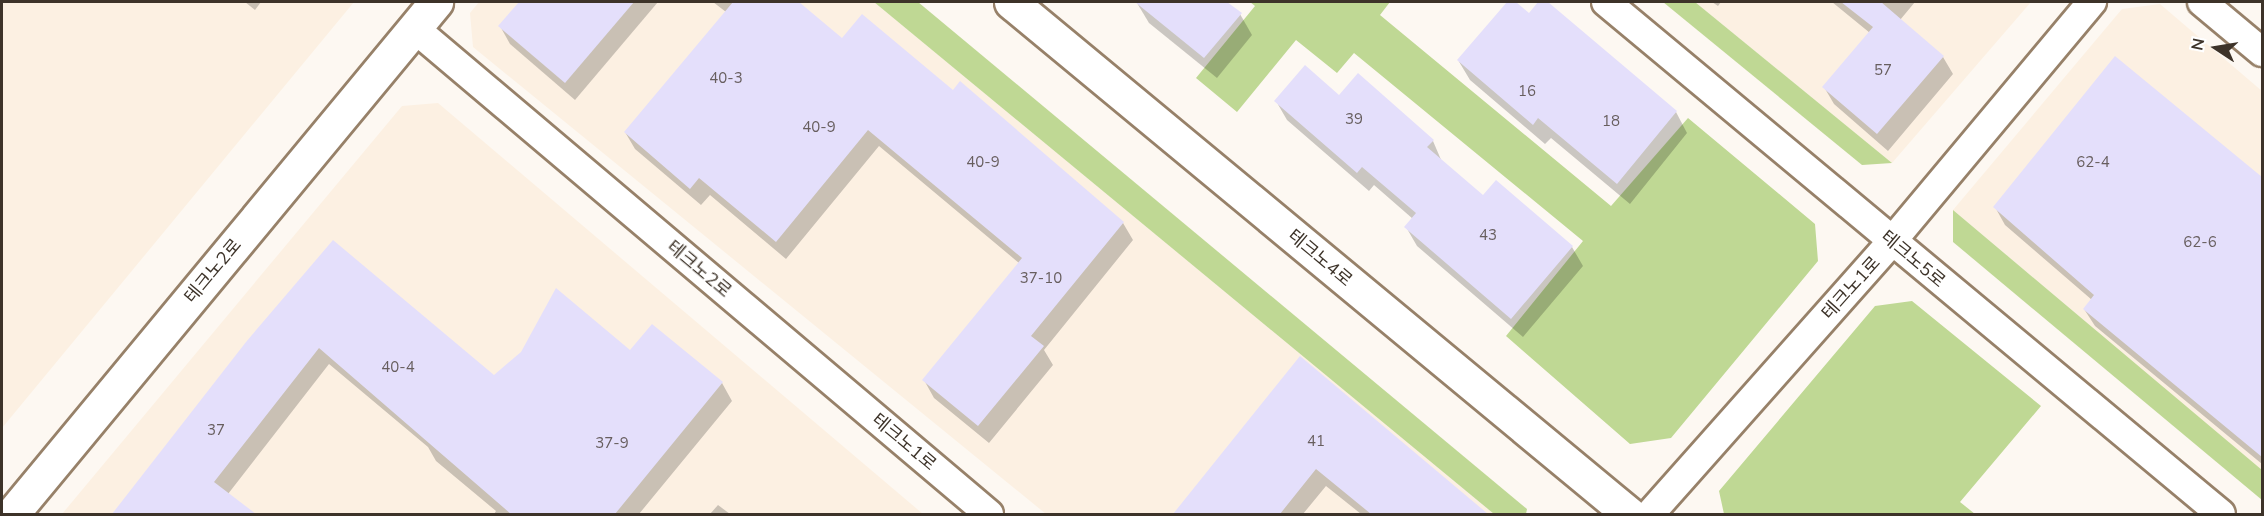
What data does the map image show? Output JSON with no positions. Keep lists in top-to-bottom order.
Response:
{
  "streets": {
    "main road": ["테크노4로", "테크노2로"],
    "street": ["테크노5로", "테크노1로"]
  },
  "crossings": [
    ["테크노5로", "테크노1로"],
    ["테크노2로", "테크노1로"]
  ],
  "house_numbers": [
    "57",
    "40-3",
    "16",
    "39",
    "18",
    "40-9",
    "40-9",
    "62-4",
    "43",
    "62-6",
    "37-10",
    "40-4",
    "37",
    "41",
    "37-9"
  ],
  "north": "left"
}
